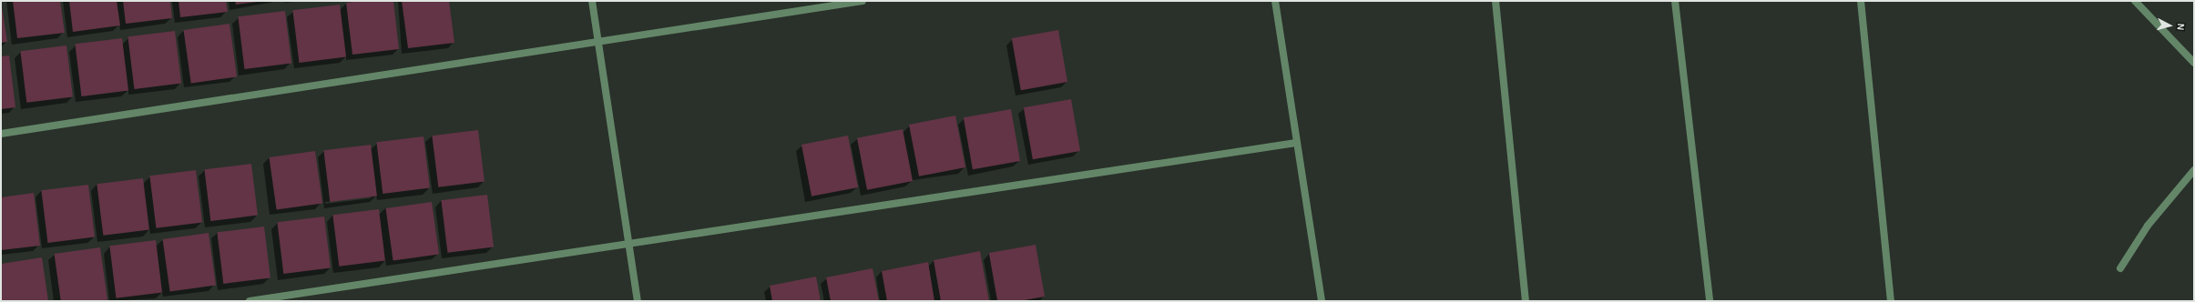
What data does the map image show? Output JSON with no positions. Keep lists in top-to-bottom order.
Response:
{
  "north": "right"
}
